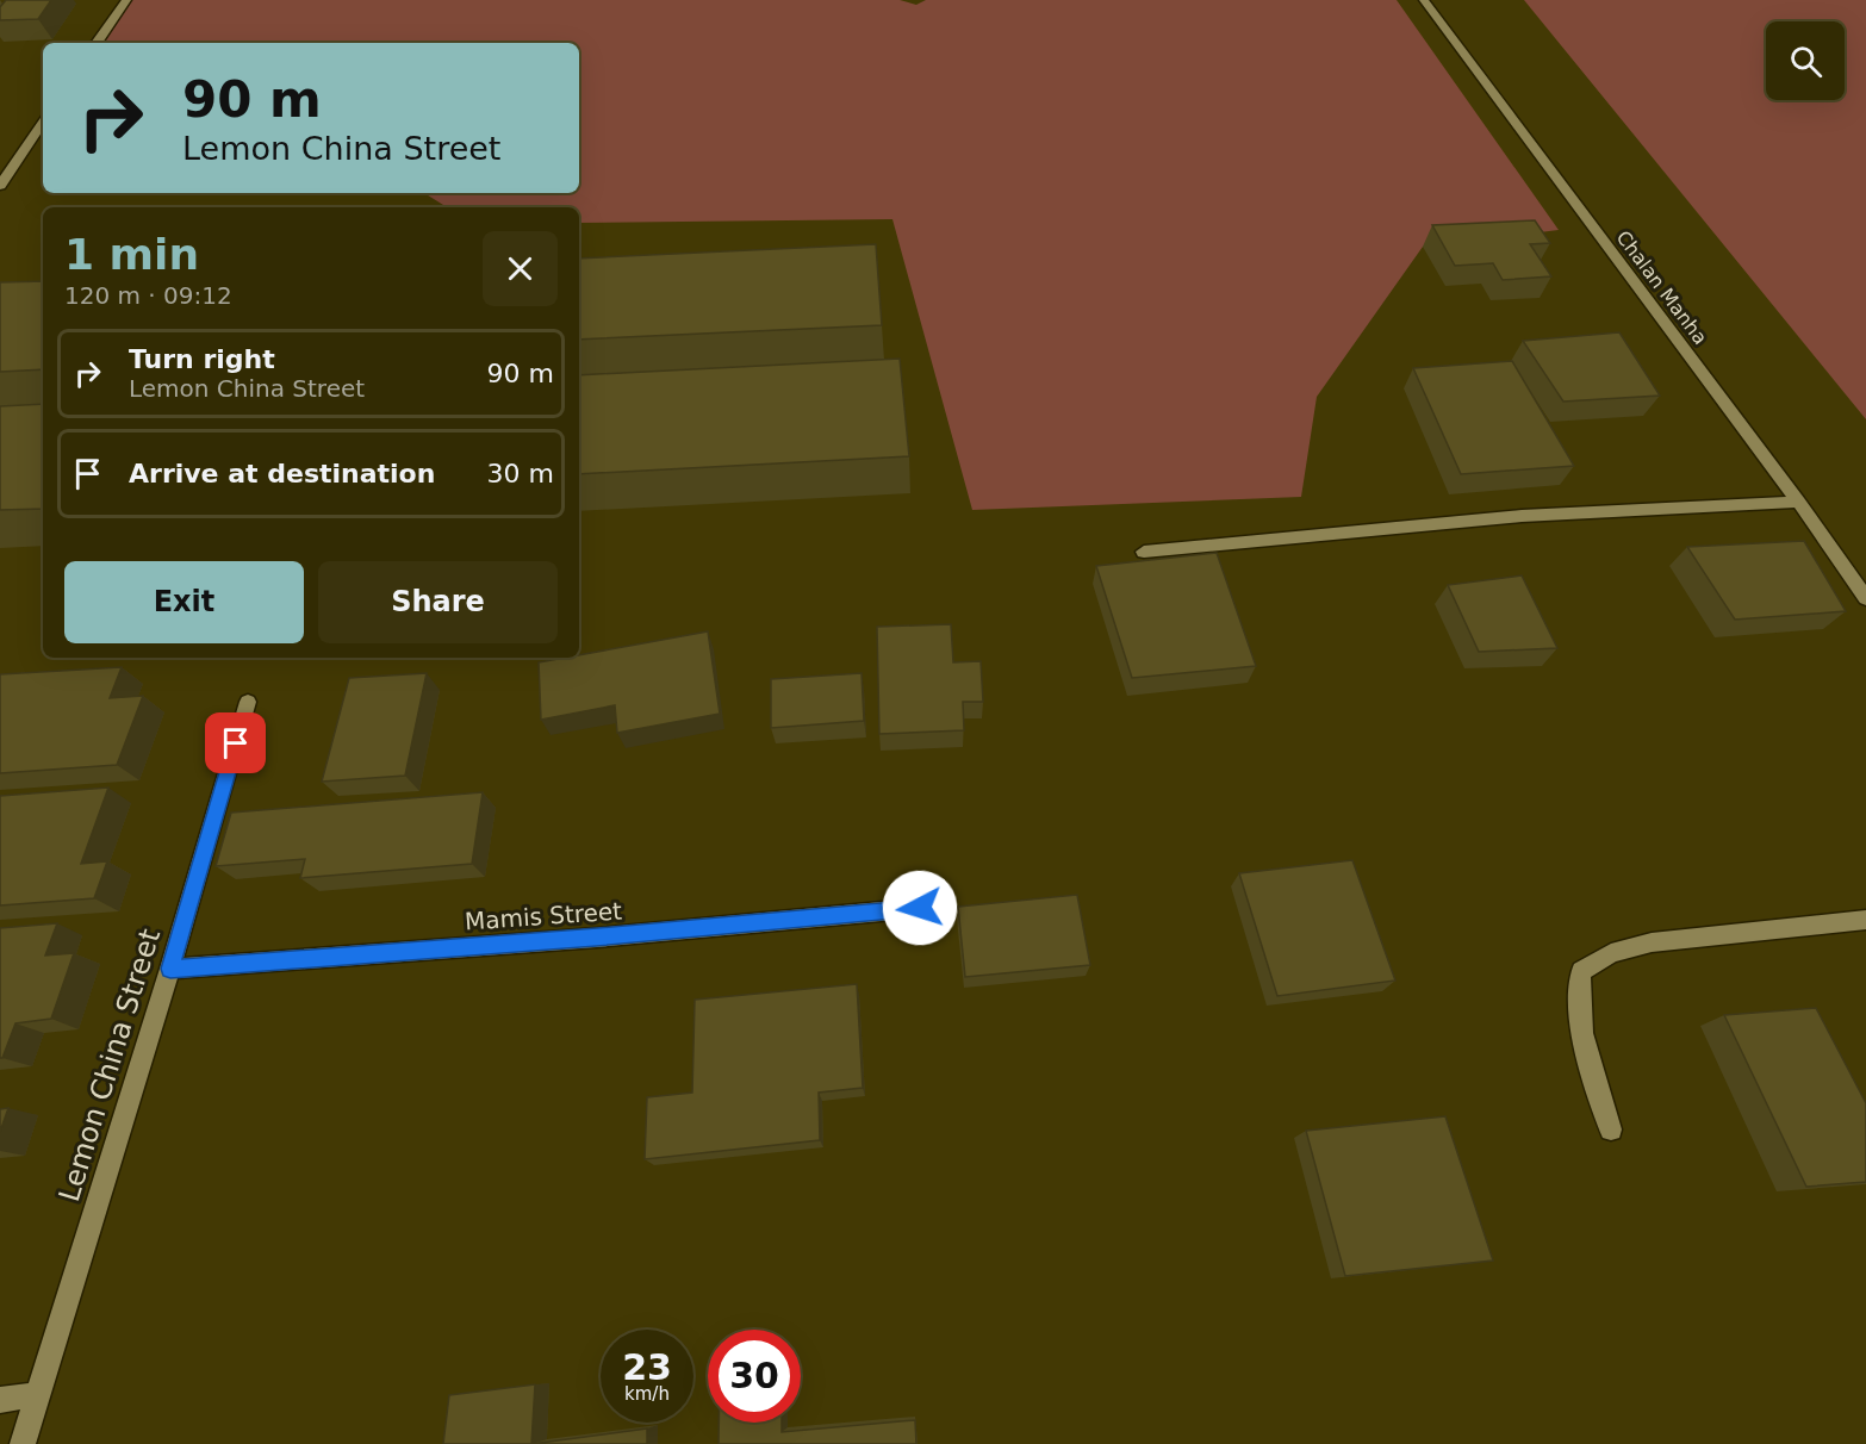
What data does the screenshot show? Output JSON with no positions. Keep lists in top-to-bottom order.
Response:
{
  "streets": {
    "street": ["Chalan Manha", "Mamis Street", "Lemon China Street"]
  },
  "crossings": [
    ["Mamis Street", "Lemon China Street"]
  ],
  "page": {
    "turn": ["90 m", "Lemon China Street"],
    "heading": ["1 min", "120 m · 09:12"],
    "list": [
      {
        "name": "Turn right",
        "note": "Lemon China Street",
        "value": "90 m"
      },
      {
        "name": "Arrive at destination",
        "value": "30 m"
      }
    ],
    "buttons": ["Exit", "Share"],
    "speed": "23 km/h",
    "limit": "30"
  }
}
